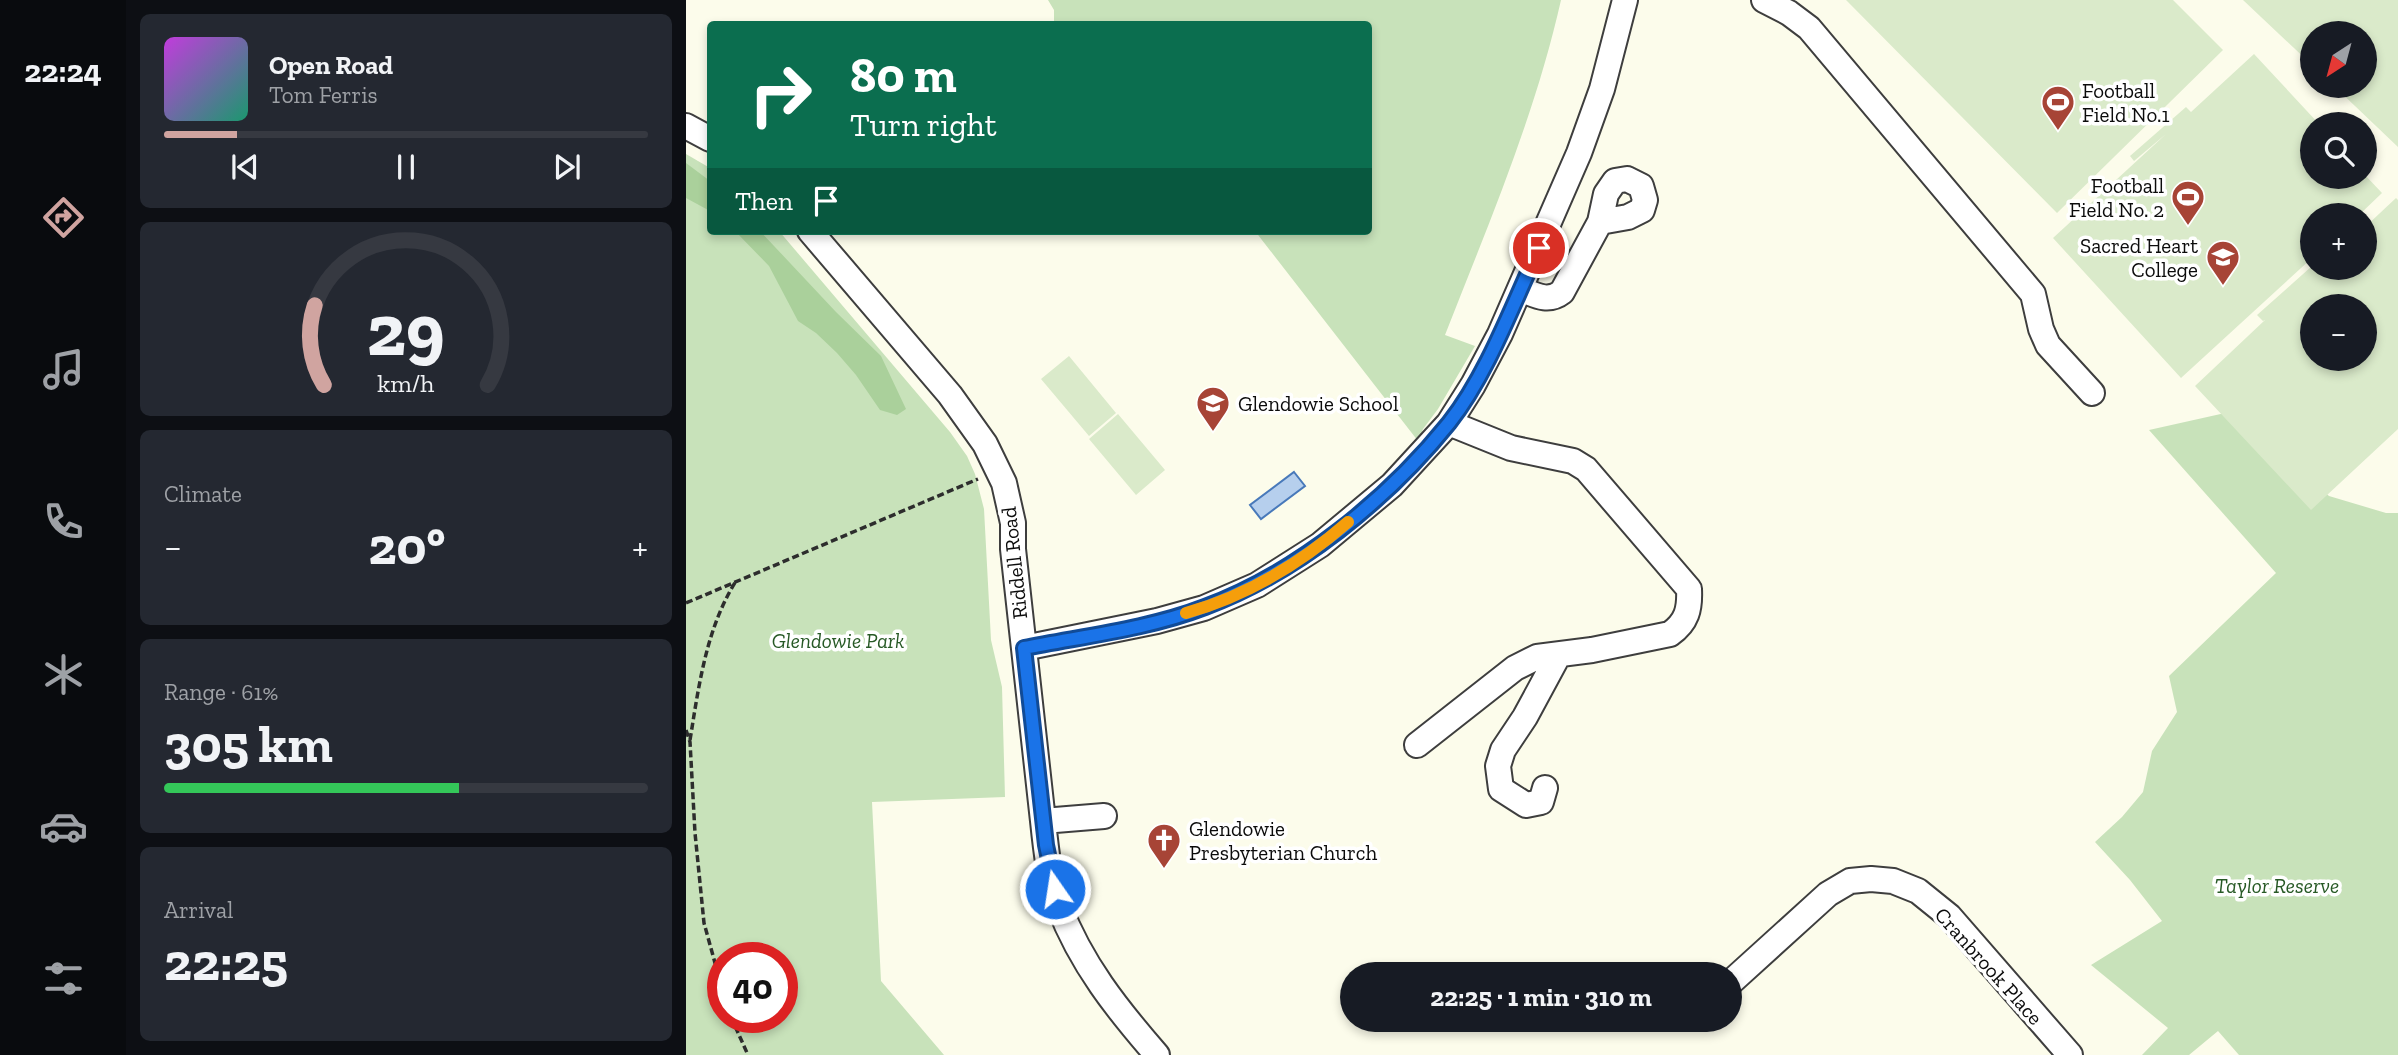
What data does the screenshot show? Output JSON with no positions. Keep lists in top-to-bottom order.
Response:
{
  "streets": {
    "street": ["Riddell Road", "Cranbrook Place"]
  },
  "parks": ["Glendowie Park", "Taylor Reserve"],
  "places": {
    "sports": ["Football Field No.1", "Football Field No. 2"],
    "school or university": ["Sacred Heart College", "Glendowie School"],
    "church": ["Glendowie Presbyterian Church"]
  },
  "north": "bottom left",
  "page": {
    "tabs": "22:24",
    "map_buttons": ["+", "−"],
    "turn": ["80 m", "Turn right"],
    "song": ["Open Road", "Tom Ferris"],
    "then": "Then",
    "tile": [
      "Climate",
      ["Range · 61%", "305 km"],
      ["Arrival", "22:25"]
    ],
    "heat": ["−", "20°", "+"],
    "limit": "40",
    "trip": "22:25 · 1 min · 310 m",
    "gauge": ["29", "km/h"]
  }
}
